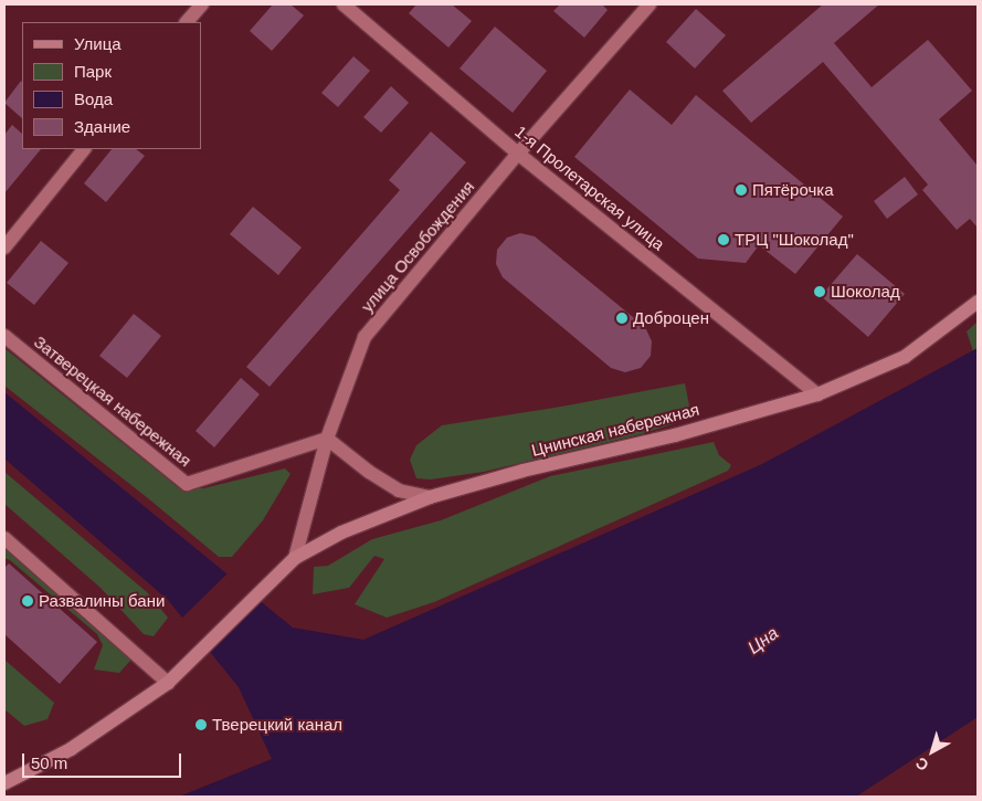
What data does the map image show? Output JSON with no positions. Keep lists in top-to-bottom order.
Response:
{
  "streets": {
    "main road": ["Цнинская набережная"],
    "street": ["1-я Пролетарская улица", "улица Освобождения", "Затверецкая набережная"]
  },
  "crossings": [
    ["1-я Пролетарская улица", "улица Освобождения"],
    ["1-я Пролетарская улица", "Цнинская набережная"],
    ["улица Освобождения", "Затверецкая набережная"],
    ["улица Освобождения", "Цнинская набережная"]
  ],
  "water": ["Цна"],
  "places": [
    "Пятёрочка",
    "ТРЦ \"Шоколад\"",
    "Шоколад",
    "Доброцен",
    "Развалины бани",
    "Тверецкий канал"
  ],
  "legend": [
    "Улица",
    "Парк",
    "Вода",
    "Здание"
  ],
  "scale_bar": "50 m",
  "north": "bottom left"
}
